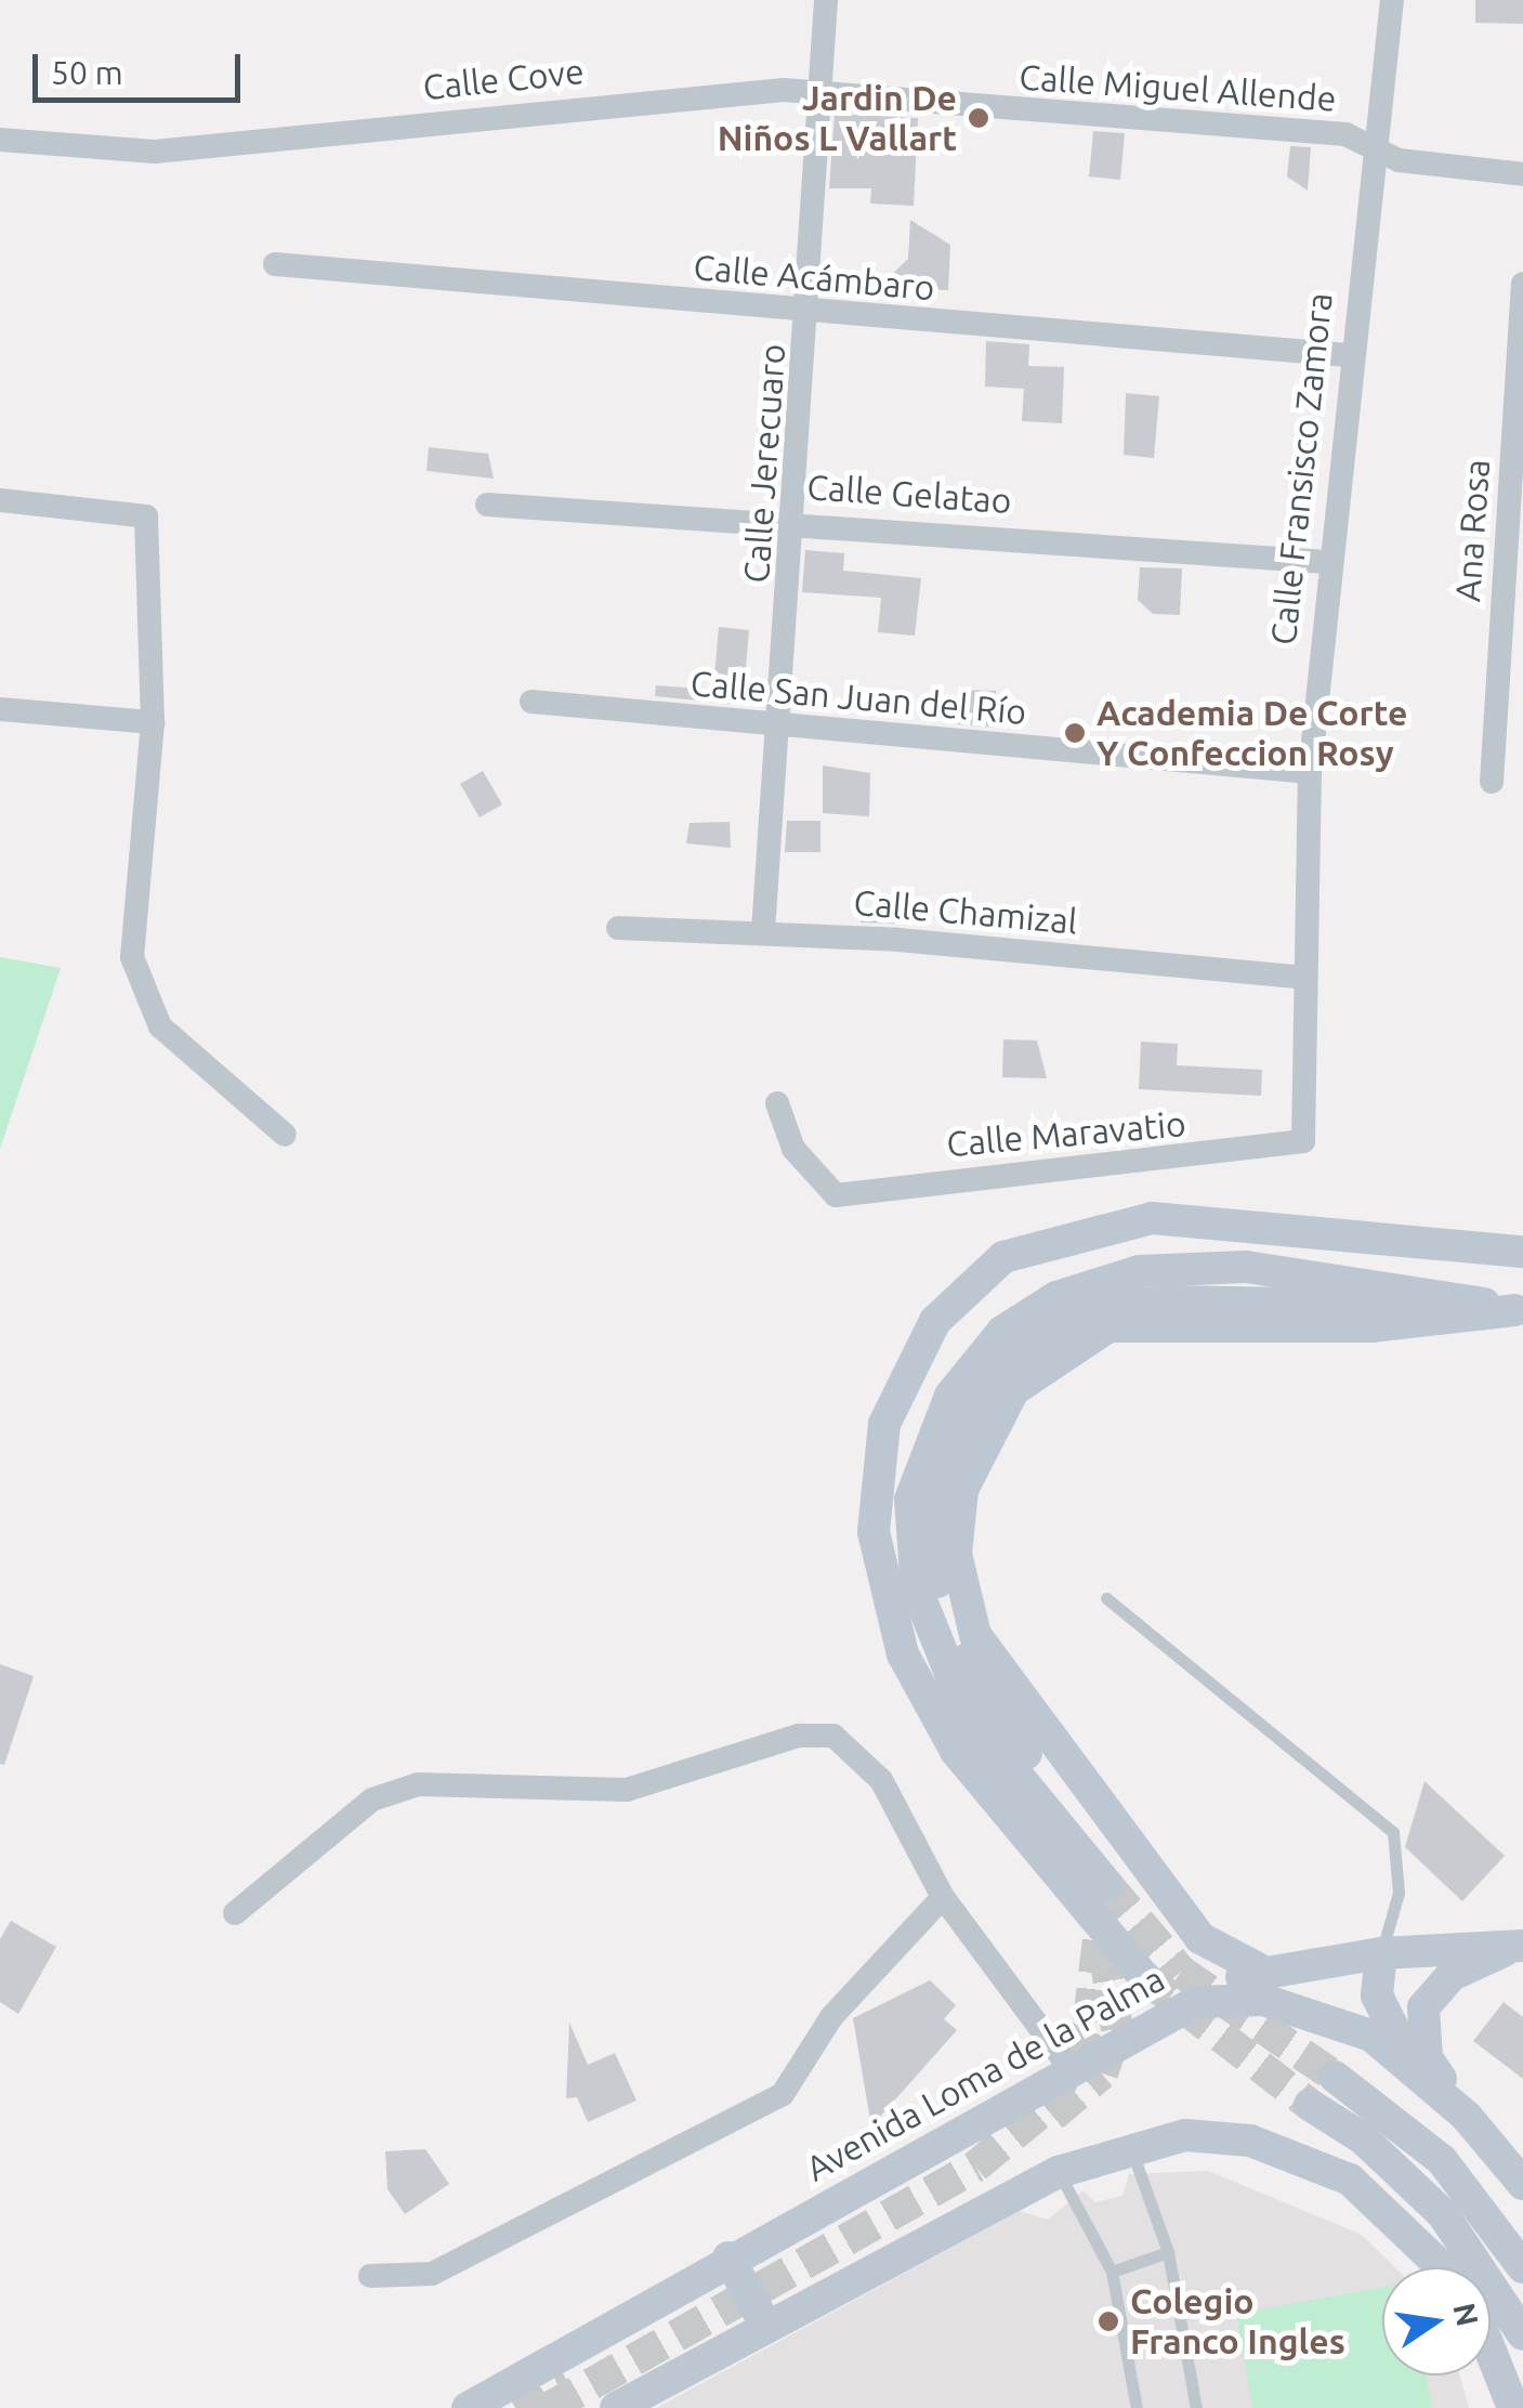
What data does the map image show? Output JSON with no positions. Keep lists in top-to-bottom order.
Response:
{
  "streets": {
    "main road": ["Avenida Loma de la Palma"],
    "street": [
      "Calle Cove",
      "Calle Miguel Allende",
      "Calle Acámbaro",
      "Calle Jerecuaro",
      "Calle Fransisco Zamora",
      "Calle Gelatao",
      "Ana Rosa",
      "Calle San Juan del Río",
      "Calle Chamizal",
      "Calle Maravatio"
    ]
  },
  "crossings": [
    ["Calle Cove", "Calle Miguel Allende"],
    ["Calle Cove", "Calle Jerecuaro"],
    ["Calle Miguel Allende", "Calle Jerecuaro"],
    ["Calle Miguel Allende", "Calle Fransisco Zamora"],
    ["Calle Acámbaro", "Calle Jerecuaro"],
    ["Calle Acámbaro", "Calle Fransisco Zamora"],
    ["Calle Jerecuaro", "Calle Gelatao"],
    ["Calle Jerecuaro", "Calle San Juan del Río"],
    ["Calle Jerecuaro", "Calle Chamizal"],
    ["Calle Fransisco Zamora", "Calle Gelatao"],
    ["Calle Fransisco Zamora", "Calle San Juan del Río"],
    ["Calle Fransisco Zamora", "Calle Chamizal"],
    ["Calle Fransisco Zamora", "Calle Maravatio"]
  ],
  "places": ["Jardin De Niños L Vallart", "Academia De Corte Y Confeccion Rosy", "Colegio Franco Ingles"],
  "scale_bar": "50 m",
  "north": "right"
}
